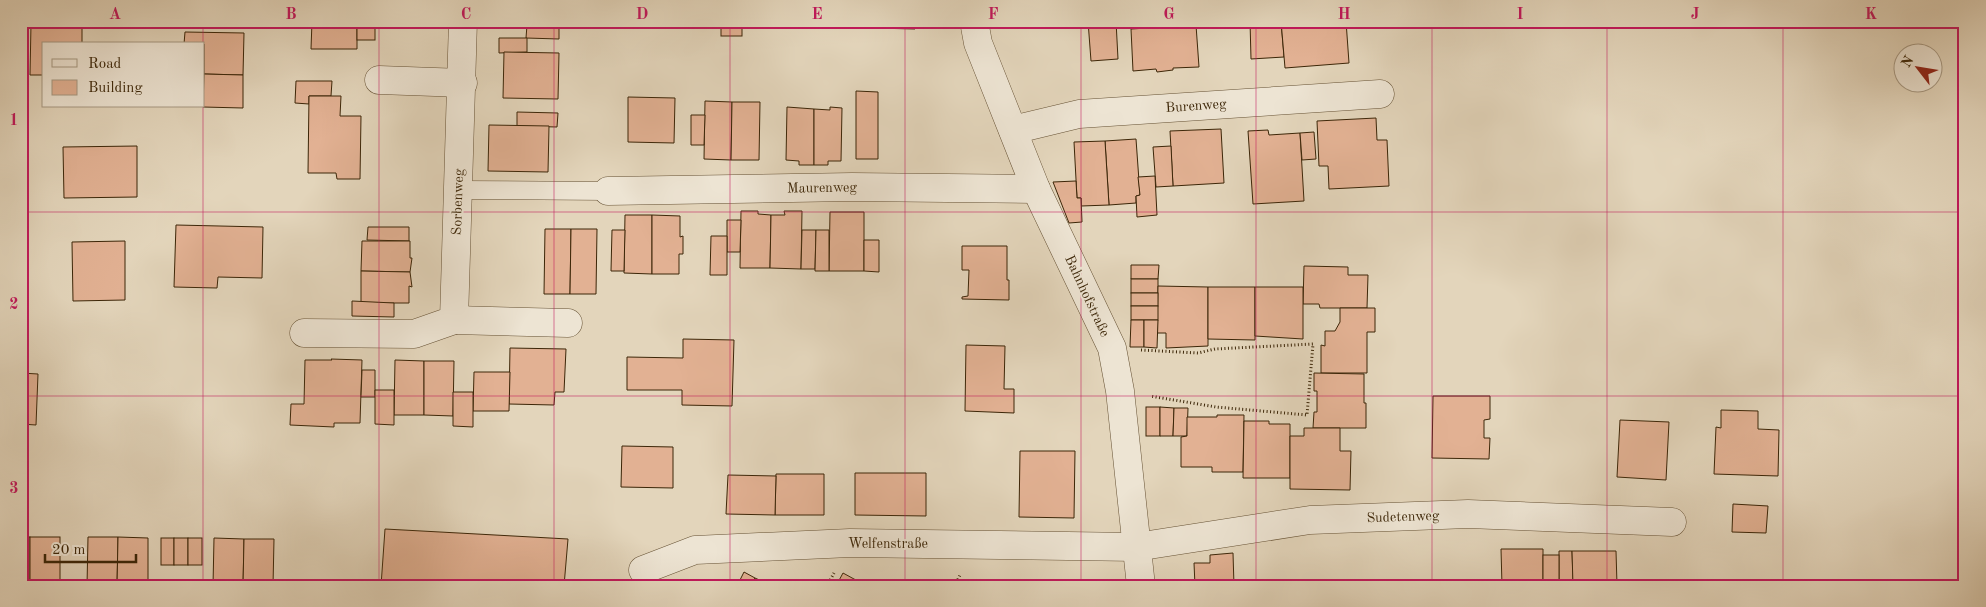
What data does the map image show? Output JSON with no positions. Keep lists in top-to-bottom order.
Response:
{
  "streets": {
    "street": [
      "Burenweg",
      "Maurenweg",
      "Sorbenweg",
      "Bahnhofstraße",
      "Sudetenweg",
      "Welfenstraße"
    ]
  },
  "crossings": [
    ["Burenweg", "Bahnhofstraße"],
    ["Maurenweg", "Bahnhofstraße"],
    ["Bahnhofstraße", "Sudetenweg"],
    ["Bahnhofstraße", "Welfenstraße"],
    ["Sudetenweg", "Welfenstraße"]
  ],
  "legend": ["Road", "Building"],
  "scale_bar": "20 m",
  "north": "top left",
  "grid": {
    "columns": [
      "A",
      "B",
      "C",
      "D",
      "E",
      "F",
      "G",
      "H",
      "I",
      "J",
      "K"
    ],
    "rows": ["1", "2", "3"]
  }
}
